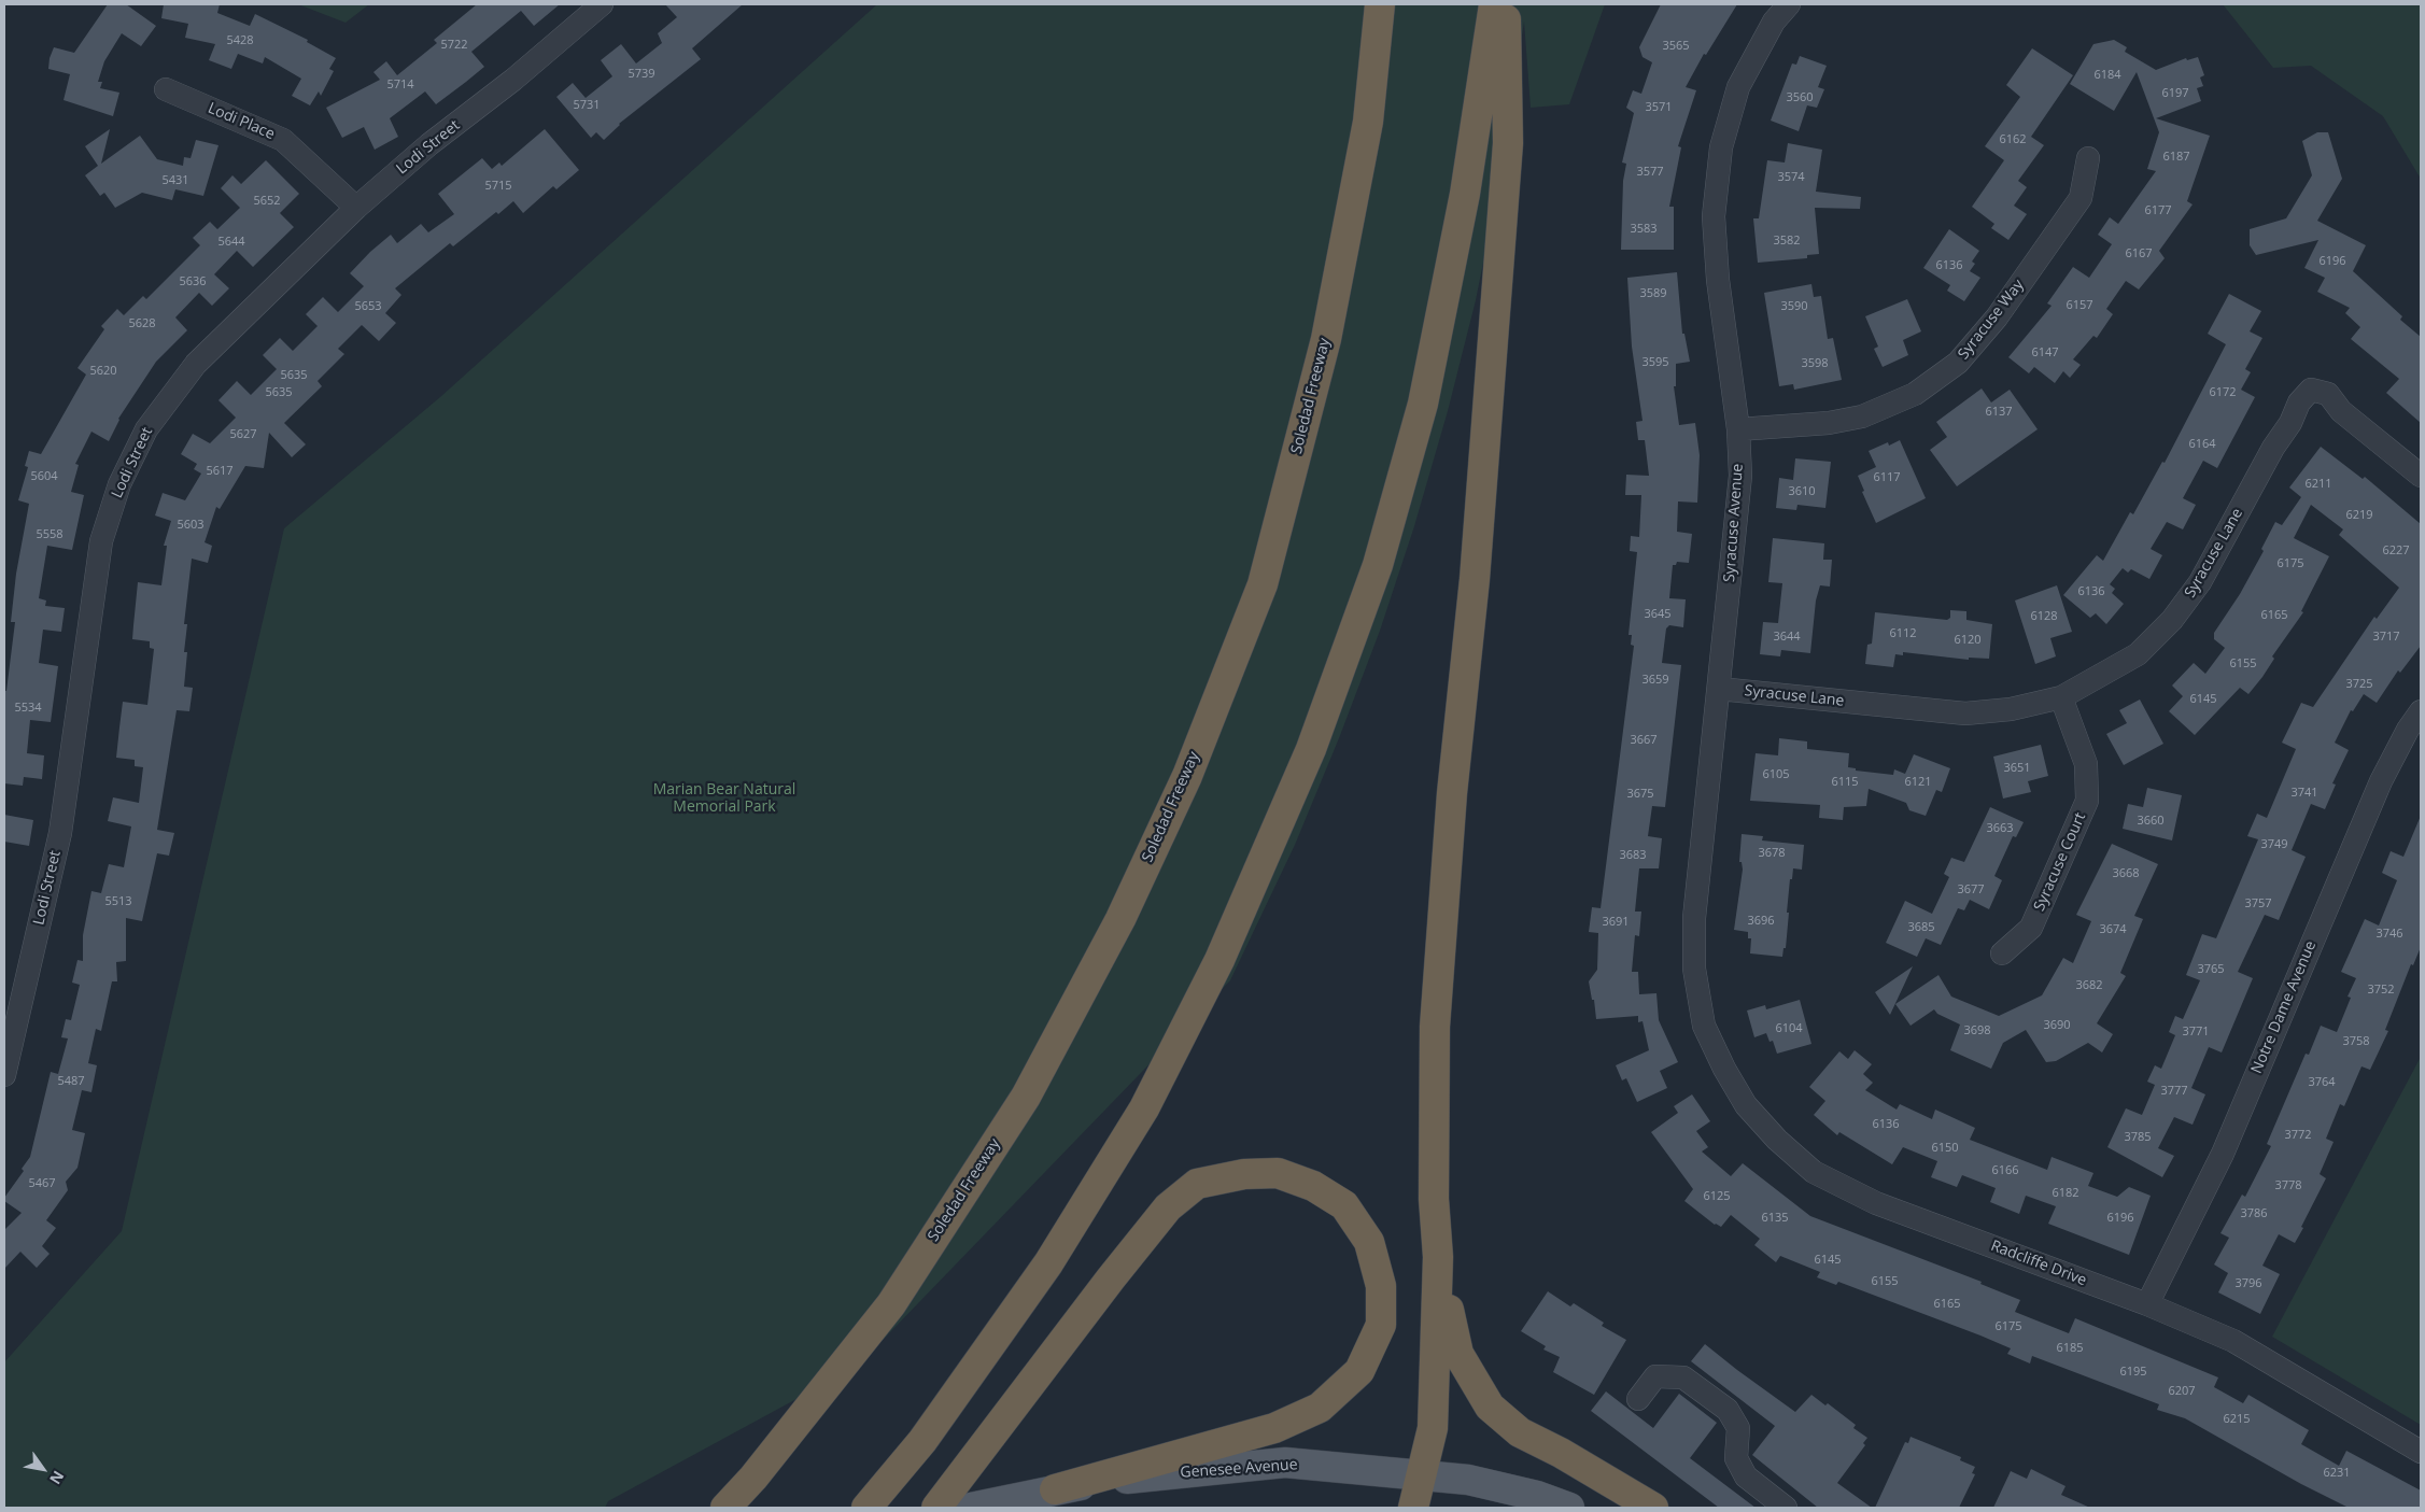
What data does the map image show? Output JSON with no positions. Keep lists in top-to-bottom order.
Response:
{
  "streets": {
    "highway": ["Soledad Freeway"],
    "main road": ["Genesee Avenue"],
    "street": [
      "Lodi Place",
      "Lodi Street",
      "Syracuse Way",
      "Syracuse Avenue",
      "Syracuse Lane",
      "Syracuse Court",
      "Notre Dame Avenue",
      "Radcliffe Drive"
    ]
  },
  "crossings": [
    ["Lodi Place", "Lodi Street"],
    ["Syracuse Way", "Syracuse Avenue"],
    ["Syracuse Avenue", "Syracuse Lane"],
    ["Syracuse Avenue", "Radcliffe Drive"],
    ["Syracuse Lane", "Syracuse Court"],
    ["Notre Dame Avenue", "Radcliffe Drive"]
  ],
  "parks": ["Marian Bear Natural Memorial Park"],
  "house_numbers": [
    "5428",
    "5722",
    "3565",
    "5739",
    "6184",
    "5714",
    "6197",
    "3560",
    "5731",
    "3571",
    "6162",
    "6187",
    "3577",
    "3574",
    "5431",
    "5715",
    "5652",
    "6177",
    "3583",
    "3582",
    "5644",
    "6167",
    "6196",
    "6136",
    "5636",
    "3589",
    "6157",
    "5653",
    "3590",
    "5628",
    "6147",
    "3595",
    "3598",
    "5620",
    "5635",
    "5635",
    "6172",
    "6137",
    "5627",
    "6164",
    "5617",
    "5604",
    "6117",
    "6211",
    "3610",
    "6219",
    "5603",
    "5558",
    "6227",
    "6175",
    "6136",
    "3645",
    "6165",
    "6128",
    "6112",
    "3644",
    "3717",
    "6120",
    "6155",
    "3659",
    "3725",
    "6145",
    "5534",
    "3667",
    "3651",
    "6105",
    "6115",
    "6121",
    "3741",
    "3675",
    "3660",
    "3663",
    "3749",
    "3678",
    "3683",
    "3668",
    "3677",
    "5513",
    "3757",
    "3696",
    "3691",
    "3685",
    "3674",
    "3746",
    "3765",
    "3682",
    "3752",
    "3690",
    "6104",
    "3698",
    "3771",
    "3758",
    "5487",
    "3764",
    "3777",
    "6136",
    "3772",
    "3785",
    "6150",
    "6166",
    "5467",
    "3778",
    "6182",
    "6125",
    "3786",
    "6135",
    "6196",
    "6145",
    "6155",
    "3796",
    "6165",
    "6175",
    "6185",
    "6195",
    "6207",
    "6215",
    "6231"
  ],
  "north": "bottom right"
}
